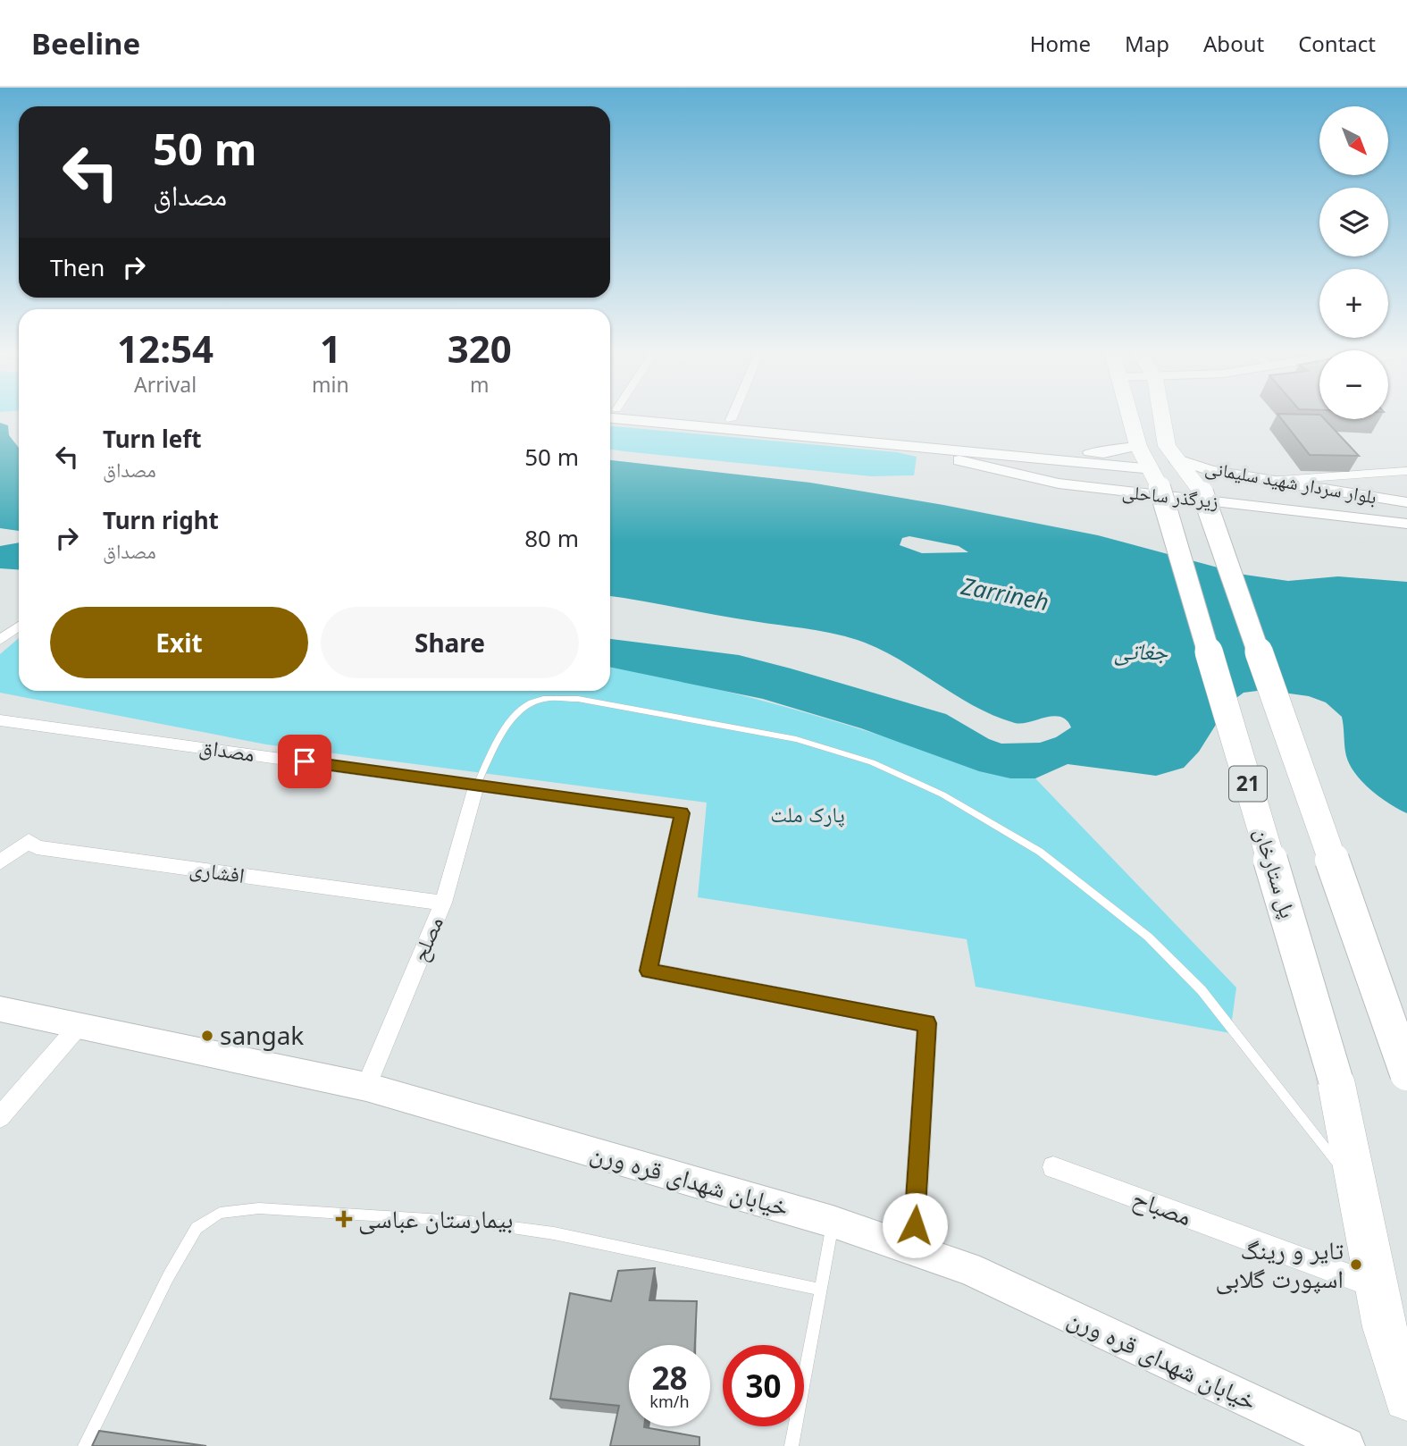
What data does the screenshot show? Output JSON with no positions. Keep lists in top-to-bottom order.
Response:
{
  "streets": {
    "highway": ["21", "پل ستارخان"],
    "main road": ["بلوار سردار شهید سلیمانی", "زیرگذر ساحلی", "خیابان شهدای قره ورن"],
    "street": [
      "مصداق",
      "افشاری",
      "مصلح",
      "مصباح"
    ]
  },
  "crossings": [
    ["بلوار سردار شهید سلیمانی", "21"],
    ["مصداق", "مصلح"],
    ["مصداق", "خیابان شهدای قره ورن"],
    ["21", "پل ستارخان"],
    ["21", "مصباح"],
    ["افشاری", "مصلح"],
    ["مصلح", "خیابان شهدای قره ورن"]
  ],
  "water": ["Zarrineh", "جغاتی"],
  "parks": ["پارک ملت"],
  "places": {
    "other": ["sangak", "تایر و رینگ اسپورت گلابی"],
    "health": ["بیمارستان عباسی"]
  },
  "north": "bottom right",
  "page": {
    "header": "Beeline",
    "nav": [
      "Home",
      "Map",
      "About",
      "Contact"
    ],
    "map_buttons": ["+", "−"],
    "turn": ["50 m", "مصداق"],
    "then": "Then",
    "eta": [
      "12:54",
      "Arrival",
      "1",
      "min",
      "320",
      "m"
    ],
    "list": [
      {
        "name": "Turn left",
        "note": "مصداق",
        "value": "50 m"
      },
      {
        "name": "Turn right",
        "note": "مصداق",
        "value": "80 m"
      }
    ],
    "buttons": ["Exit", "Share"],
    "speed": "28 km/h",
    "limit": "30"
  }
}
